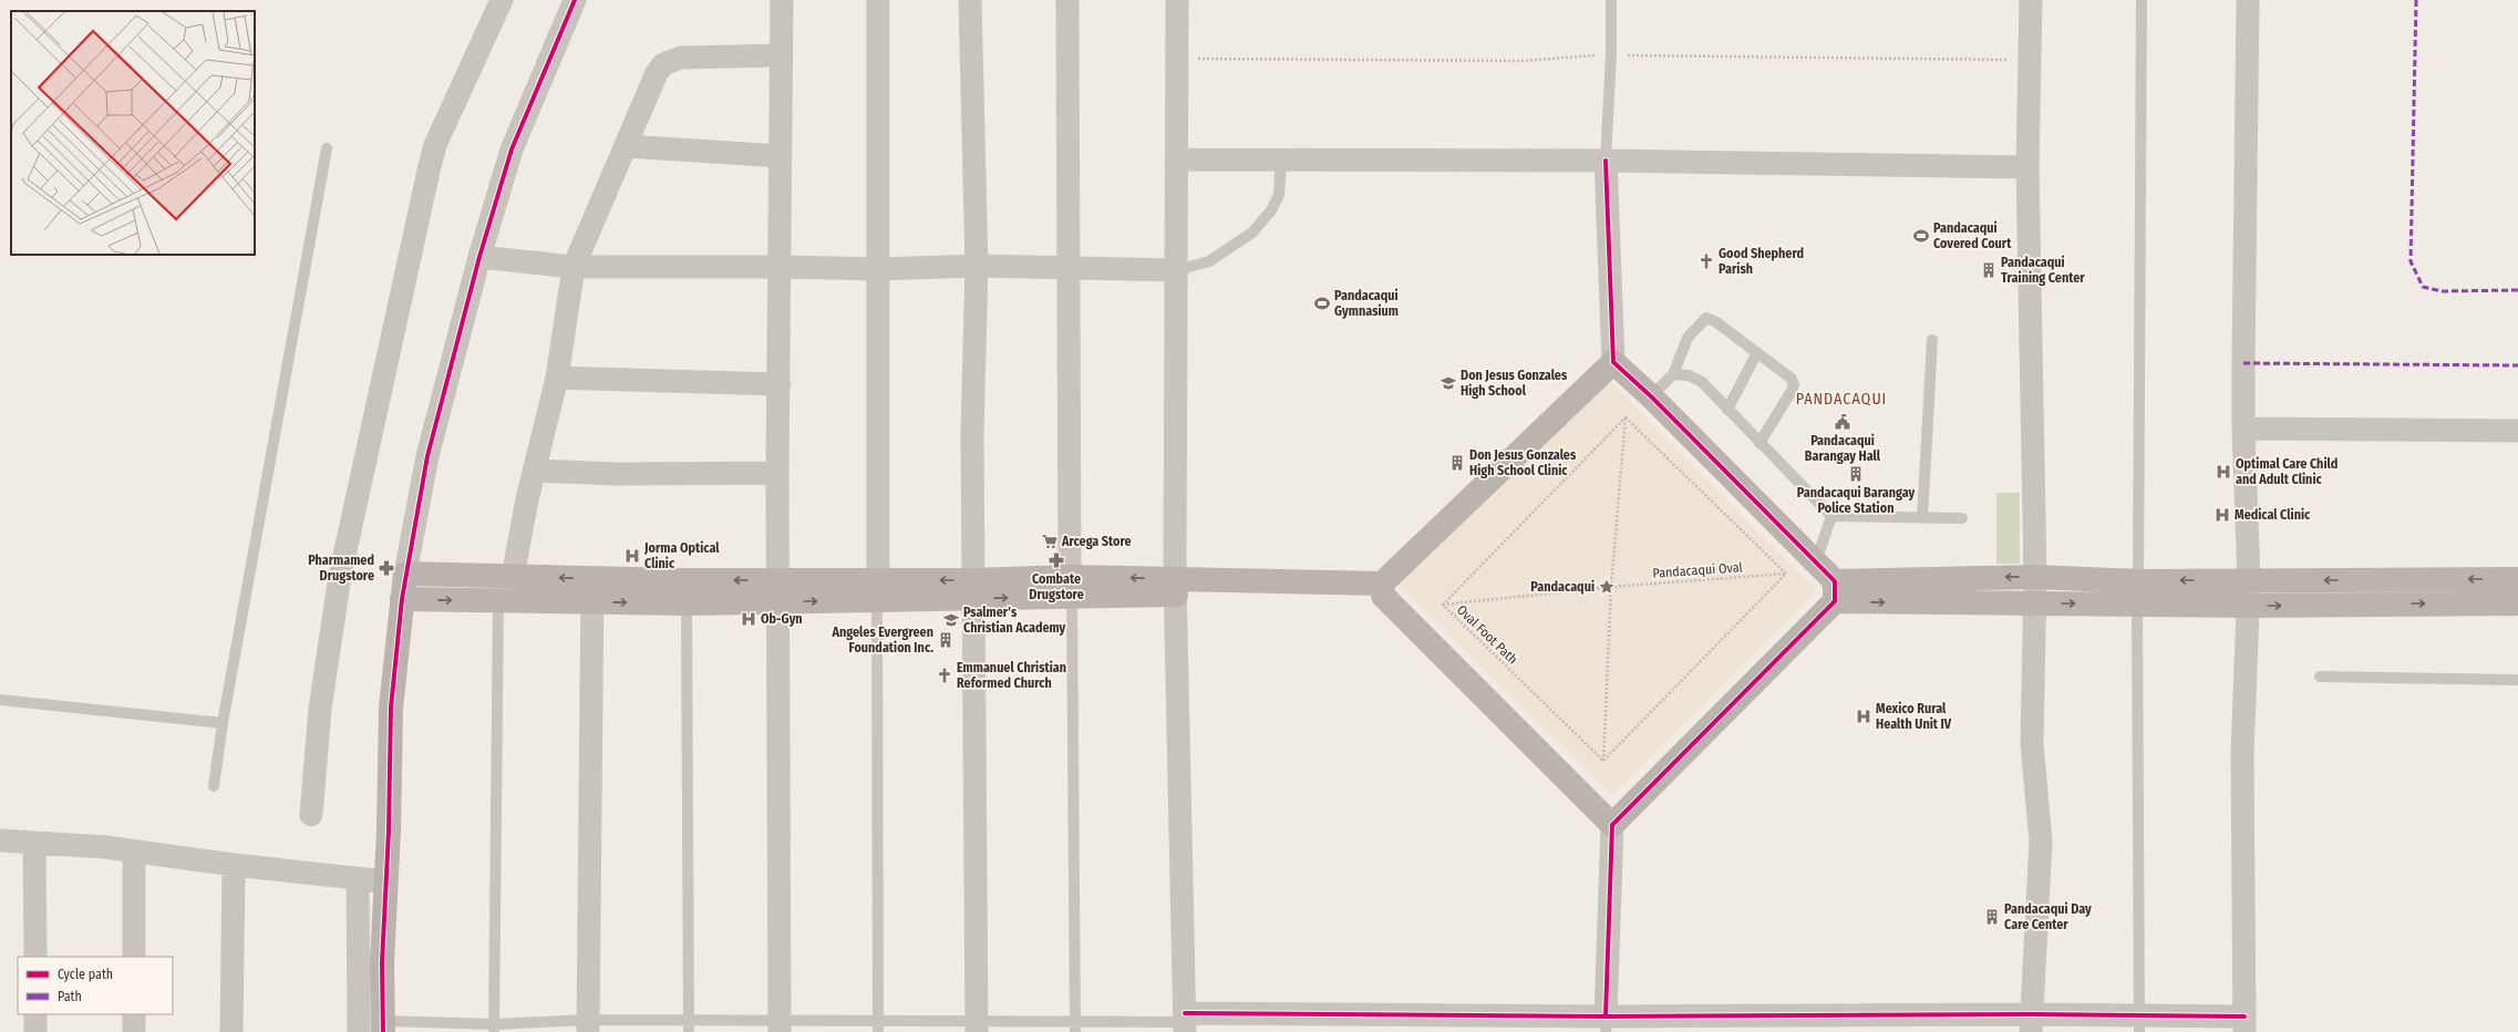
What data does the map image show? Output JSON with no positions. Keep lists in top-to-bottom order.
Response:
{
  "streets": {
    "path": ["Pandacaqui Oval", "Oval Foot Path"]
  },
  "crossings": [
    ["Pandacaqui Oval", "Oval Foot Path"]
  ],
  "districts": ["PANDACAQUI"],
  "places": {
    "sports": ["Pandacaqui Covered Court", "Pandacaqui Gymnasium"],
    "church": ["Good Shepherd Parish", "Emmanuel Christian Reformed Church"],
    "building": [
      "Pandacaqui Training Center",
      "Don Jesus Gonzales High School Clinic",
      "Pandacaqui Barangay Police Station",
      "Angeles Evergreen Foundation Inc.",
      "Pandacaqui Day Care Center"
    ],
    "school or university": ["Don Jesus Gonzales High School", "Psalmer's Christian Academy"],
    "public building": ["Pandacaqui Barangay Hall"],
    "hospital": [
      "Optimal Care Child and Adult Clinic",
      "Medical Clinic",
      "Jorma Optical Clinic",
      "Ob-Gyn",
      "Mexico Rural Health Unit IV"
    ],
    "supermarket": ["Arcega Store"],
    "pharmacy": ["Combate Drugstore", "Pharmamed Drugstore"],
    "place": ["Pandacaqui"]
  },
  "legend": ["Cycle path", "Path"]
}
